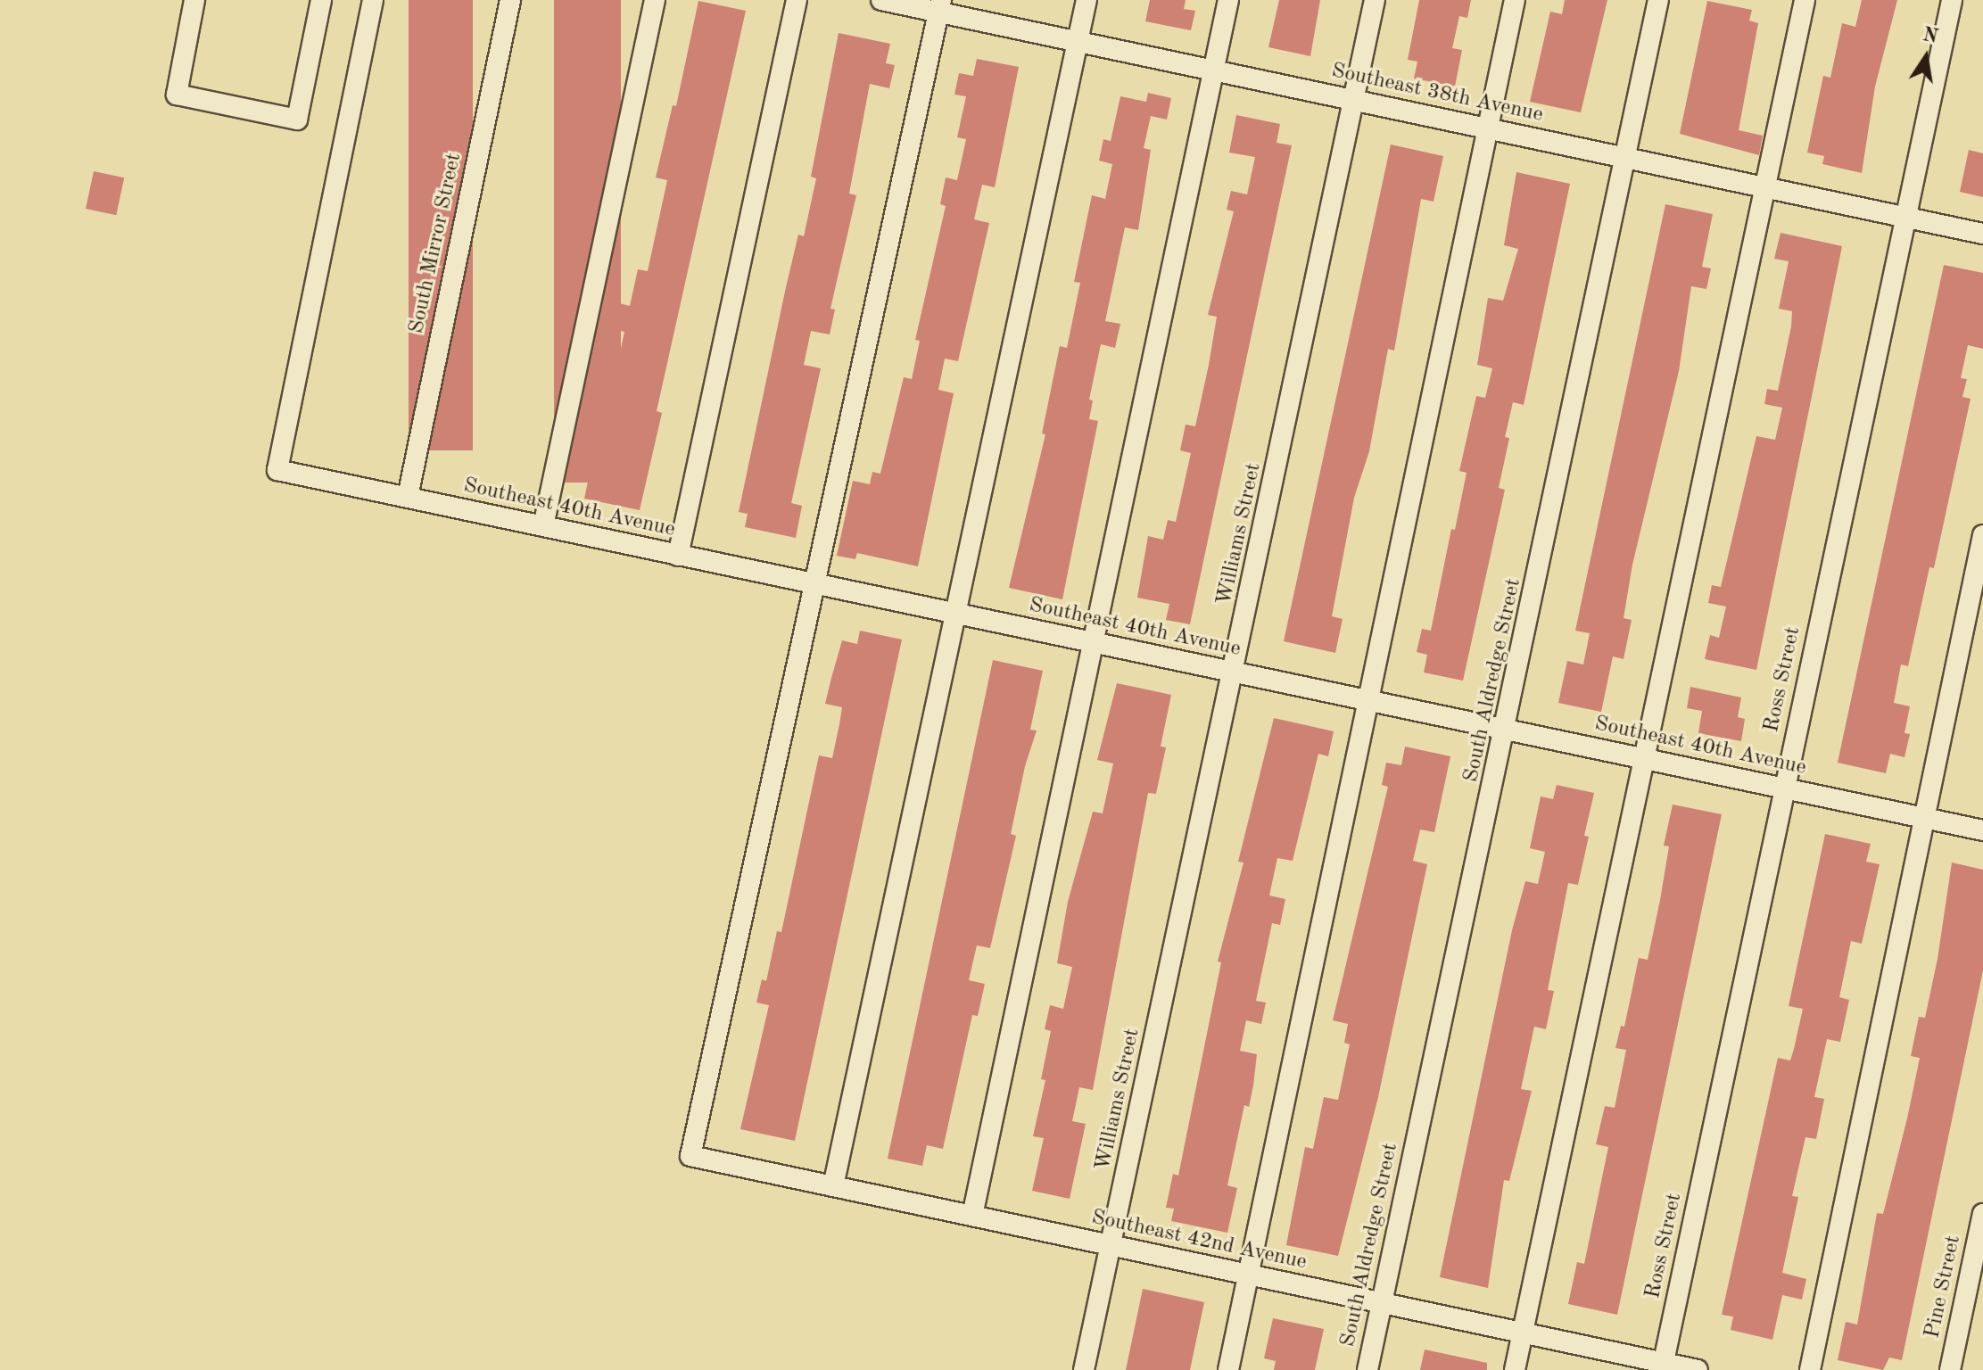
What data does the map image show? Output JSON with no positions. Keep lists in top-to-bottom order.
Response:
{
  "streets": {
    "street": [
      "Southeast 38th Avenue",
      "South Mirror Street",
      "Southeast 40th Avenue",
      "Williams Street",
      "Ross Street",
      "South Aldredge Street",
      "Southeast 42nd Avenue",
      "Pine Street"
    ]
  },
  "crossings": [
    ["Southeast 38th Avenue", "Williams Street"],
    ["Southeast 38th Avenue", "Ross Street"],
    ["Southeast 38th Avenue", "South Aldredge Street"],
    ["South Mirror Street", "Southeast 40th Avenue"],
    ["Southeast 40th Avenue", "Williams Street"],
    ["Southeast 40th Avenue", "Ross Street"],
    ["Southeast 40th Avenue", "South Aldredge Street"],
    ["Southeast 40th Avenue", "Southeast 42nd Avenue"],
    ["Williams Street", "Southeast 42nd Avenue"],
    ["Ross Street", "Southeast 42nd Avenue"],
    ["South Aldredge Street", "Southeast 42nd Avenue"]
  ],
  "north": "top"
}
